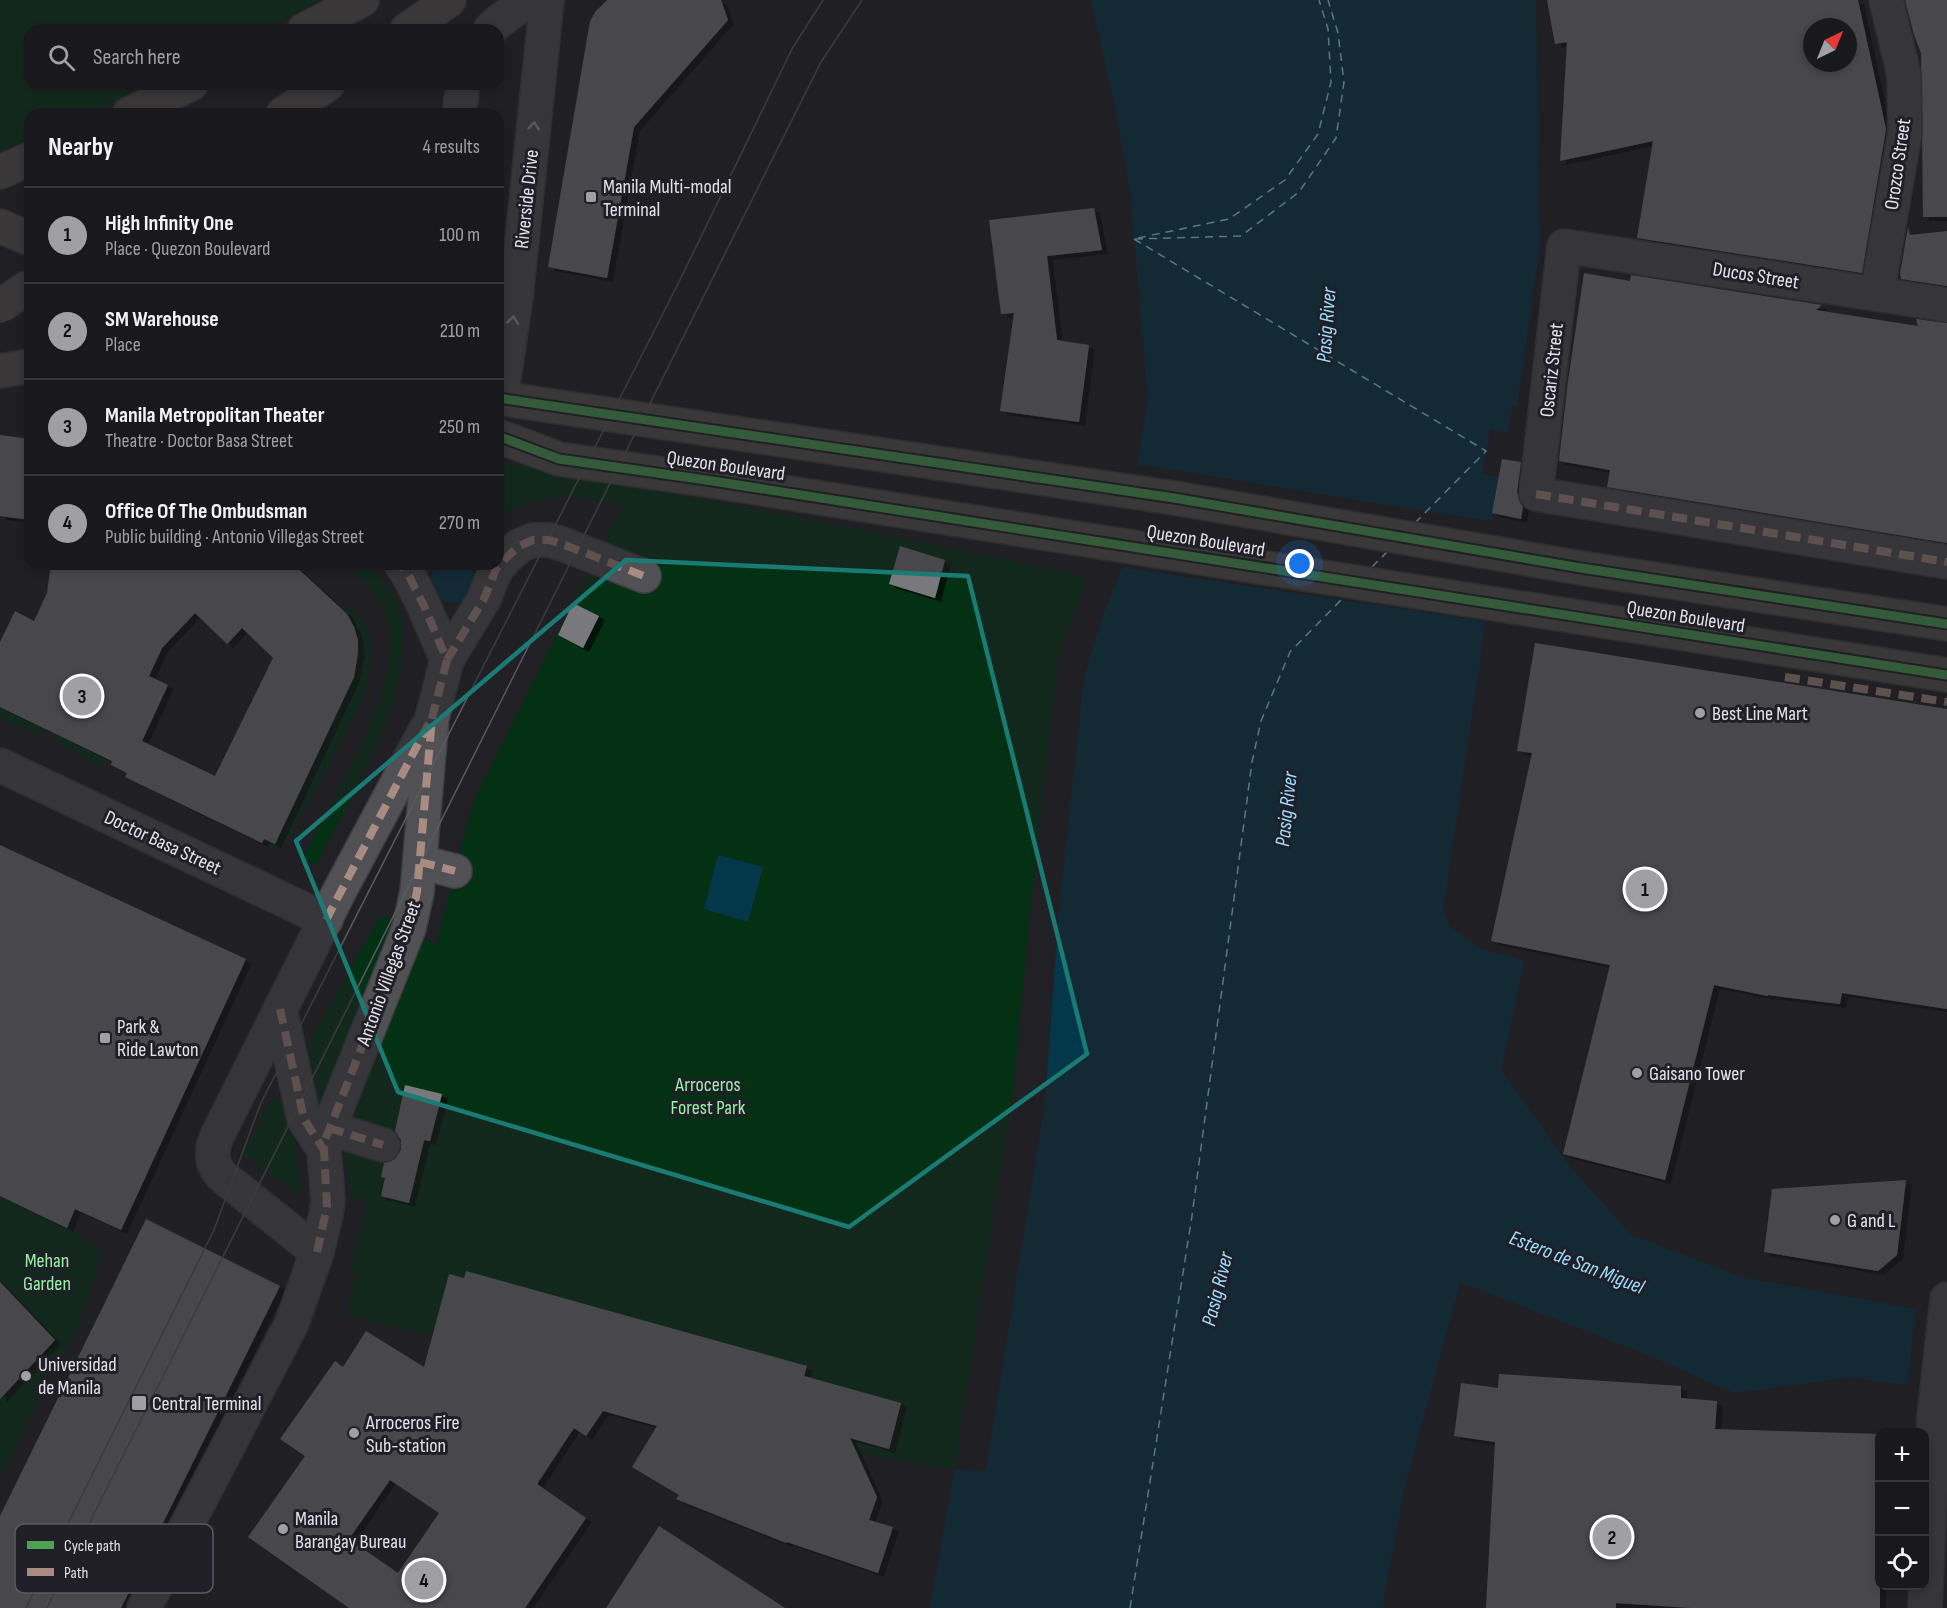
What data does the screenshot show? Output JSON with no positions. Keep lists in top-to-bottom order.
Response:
{
  "streets": {
    "main road": ["Quezon Boulevard"],
    "street": [
      "Orozco Street",
      "Riverside Drive",
      "Ducos Street",
      "Oscariz Street",
      "Doctor Basa Street",
      "Antonio Villegas Street"
    ]
  },
  "crossings": [
    ["Orozco Street", "Ducos Street"],
    ["Ducos Street", "Oscariz Street"],
    ["Doctor Basa Street", "Antonio Villegas Street"]
  ],
  "one_way": ["Riverside Drive"],
  "water": ["Pasig River", "Estero de San Miguel"],
  "parks": ["Arroceros Forest Park", "Mehan Garden"],
  "places": {
    "transit": ["Manila Multi-modal Terminal", "Park & Ride Lawton", "Central Terminal"],
    "other": [
      "Best Line Mart",
      "Gaisano Tower",
      "G and L",
      "Universidad de Manila",
      "Arroceros Fire Sub-station",
      "Manila Barangay Bureau"
    ]
  },
  "legend": ["Cycle path", "Path"],
  "north": "top right",
  "page": {
    "search": "Search here",
    "heading": ["Nearby", "4 results"],
    "list": [
      {
        "mark": "1",
        "name": "High Infinity One",
        "note": "Place · Quezon Boulevard",
        "value": "100 m"
      },
      {
        "mark": "2",
        "name": "SM Warehouse",
        "note": "Place",
        "value": "210 m"
      },
      {
        "mark": "3",
        "name": "Manila Metropolitan Theater",
        "note": "Theatre · Doctor Basa Street",
        "value": "250 m"
      },
      {
        "mark": "4",
        "name": "Office Of The Ombudsman",
        "note": "Public building · Antonio Villegas Street",
        "value": "270 m"
      }
    ],
    "pins": [
      "3",
      "1",
      "2",
      "4"
    ],
    "map_buttons": ["+", "−"]
  }
}
